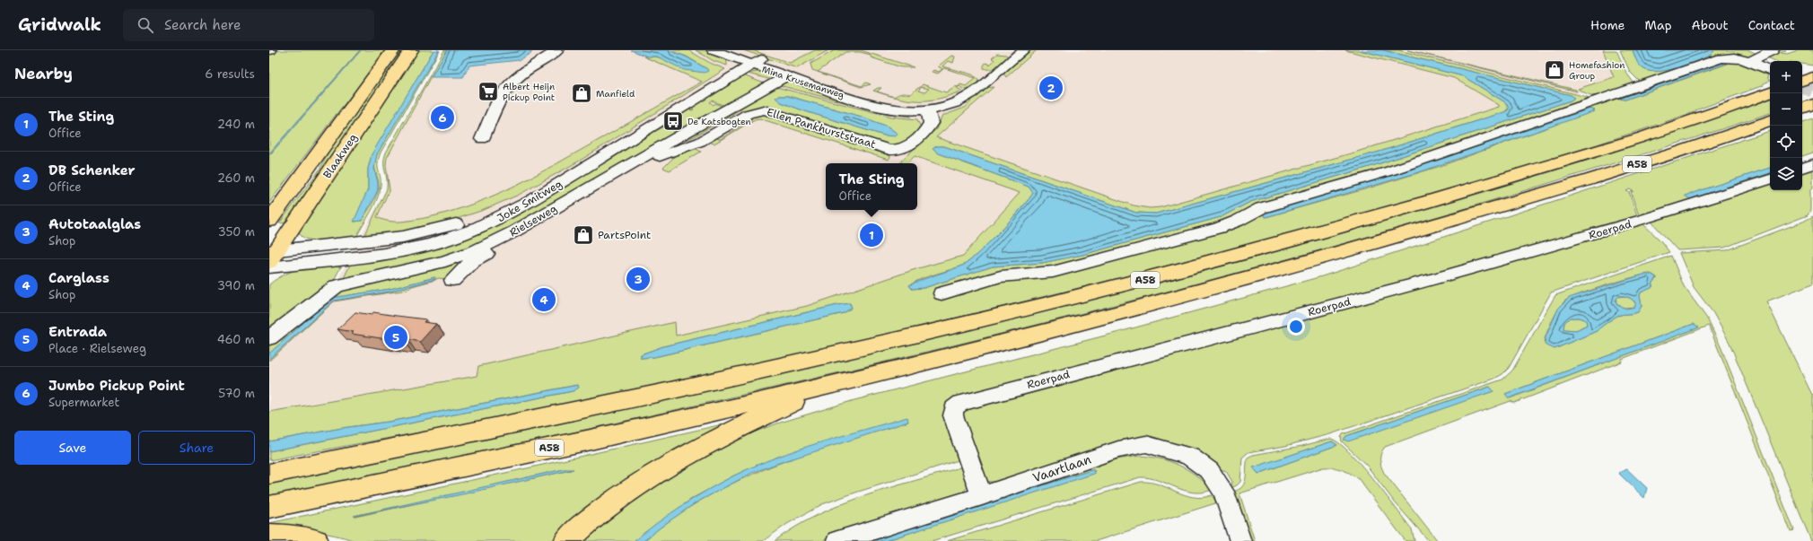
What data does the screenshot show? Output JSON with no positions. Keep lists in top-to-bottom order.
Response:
{
  "streets": {
    "main road": ["Blaakweg", "A58"],
    "street": [
      "Mina Krusemanweg",
      "Ellen Pankhurststraat",
      "Joke Smitweg",
      "Rielseweg",
      "Roerpad",
      "Vaartlaan"
    ]
  },
  "crossings": [
    ["Mina Krusemanweg", "Ellen Pankhurststraat"],
    ["Mina Krusemanweg", "Joke Smitweg"],
    ["Mina Krusemanweg", "Rielseweg"],
    ["Blaakweg", "Joke Smitweg"],
    ["Roerpad", "Vaartlaan"]
  ],
  "places": {
    "shop": ["Homefashion Group", "Manfield", "PartsPoint"],
    "supermarket": ["Albert Heijn Pickup Point"],
    "bus stop": ["De Katsbogten"]
  },
  "page": {
    "header": "Gridwalk",
    "search": "Search here",
    "nav": [
      "Home",
      "Map",
      "About",
      "Contact"
    ],
    "heading": ["Nearby", "6 results"],
    "map_buttons": ["+", "−"],
    "pins": [
      "2",
      "6",
      "1",
      "3",
      "4",
      "5"
    ],
    "list": [
      {
        "mark": "1",
        "name": "The Sting",
        "note": "Office",
        "value": "240 m"
      },
      {
        "mark": "2",
        "name": "DB Schenker",
        "note": "Office",
        "value": "260 m"
      },
      {
        "mark": "3",
        "name": "Autotaalglas",
        "note": "Shop",
        "value": "350 m"
      },
      {
        "mark": "4",
        "name": "Carglass",
        "note": "Shop",
        "value": "390 m"
      },
      {
        "mark": "5",
        "name": "Entrada",
        "note": "Place · Rielseweg",
        "value": "460 m"
      },
      {
        "mark": "6",
        "name": "Jumbo Pickup Point",
        "note": "Supermarket",
        "value": "570 m"
      }
    ],
    "popup": ["The Sting", "Office"],
    "buttons": ["Save", "Share"]
  }
}
